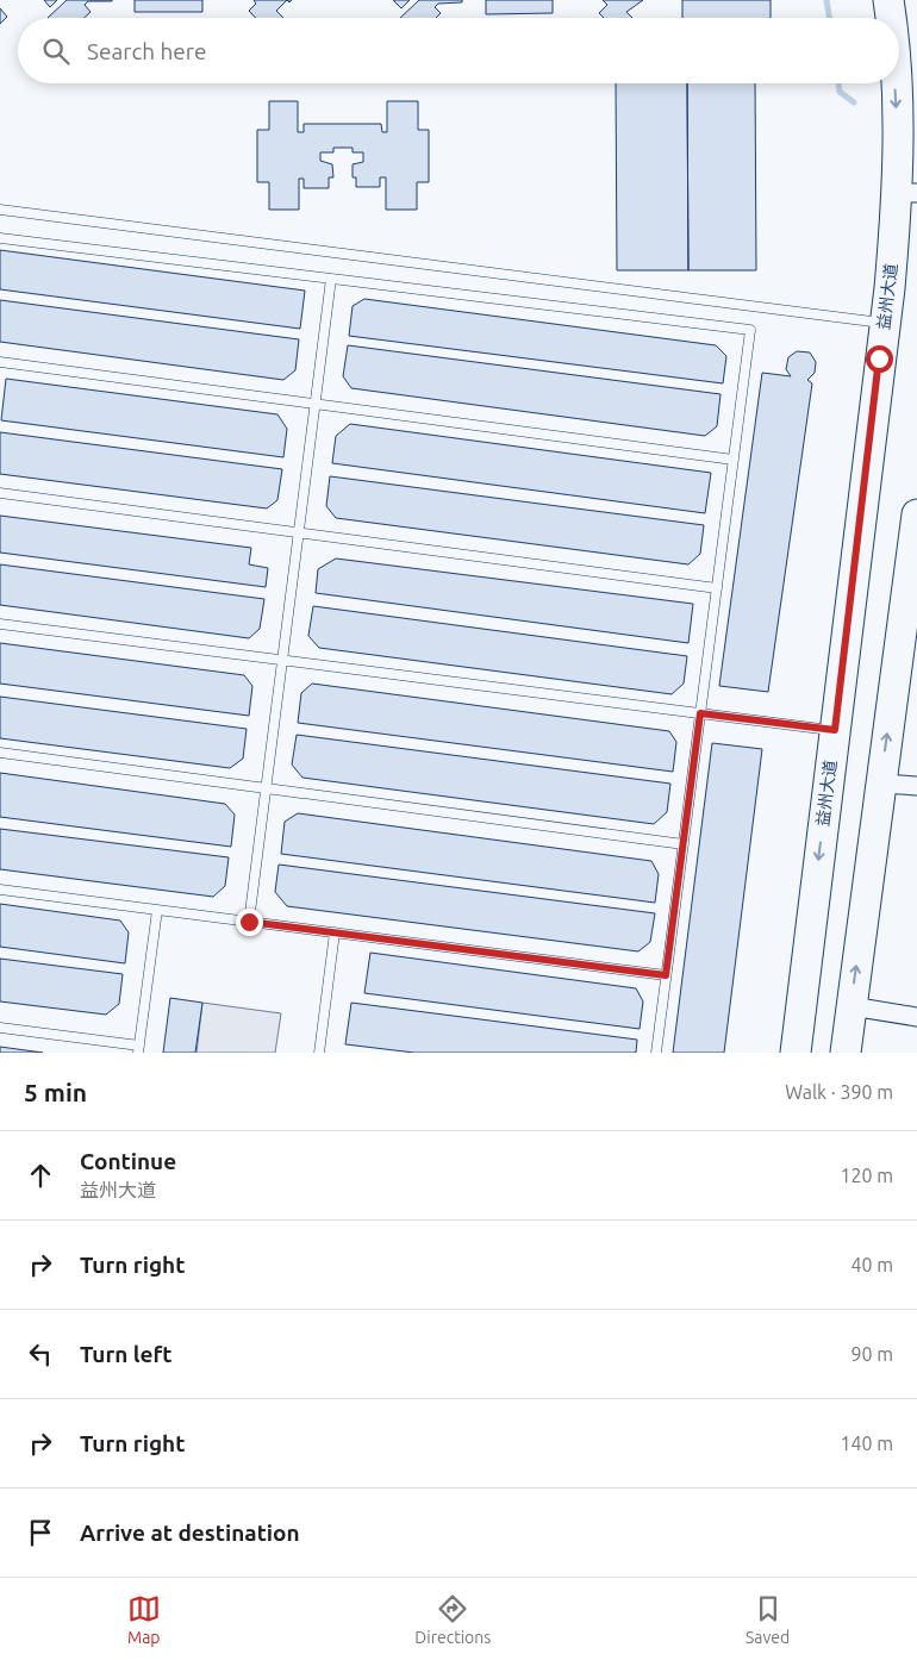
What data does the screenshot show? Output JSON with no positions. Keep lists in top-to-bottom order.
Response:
{
  "streets": {
    "main road": ["益州大道"]
  },
  "page": {
    "search": "Search here",
    "heading": ["5 min", "Walk · 390 m"],
    "list": [
      ["Continue", "益州大道", "120 m"],
      ["Turn right", "40 m"],
      ["Turn left", "90 m"],
      ["Turn right", "140 m"],
      "Arrive at destination"
    ],
    "nav": ["Map", "Directions", "Saved"]
  }
}
